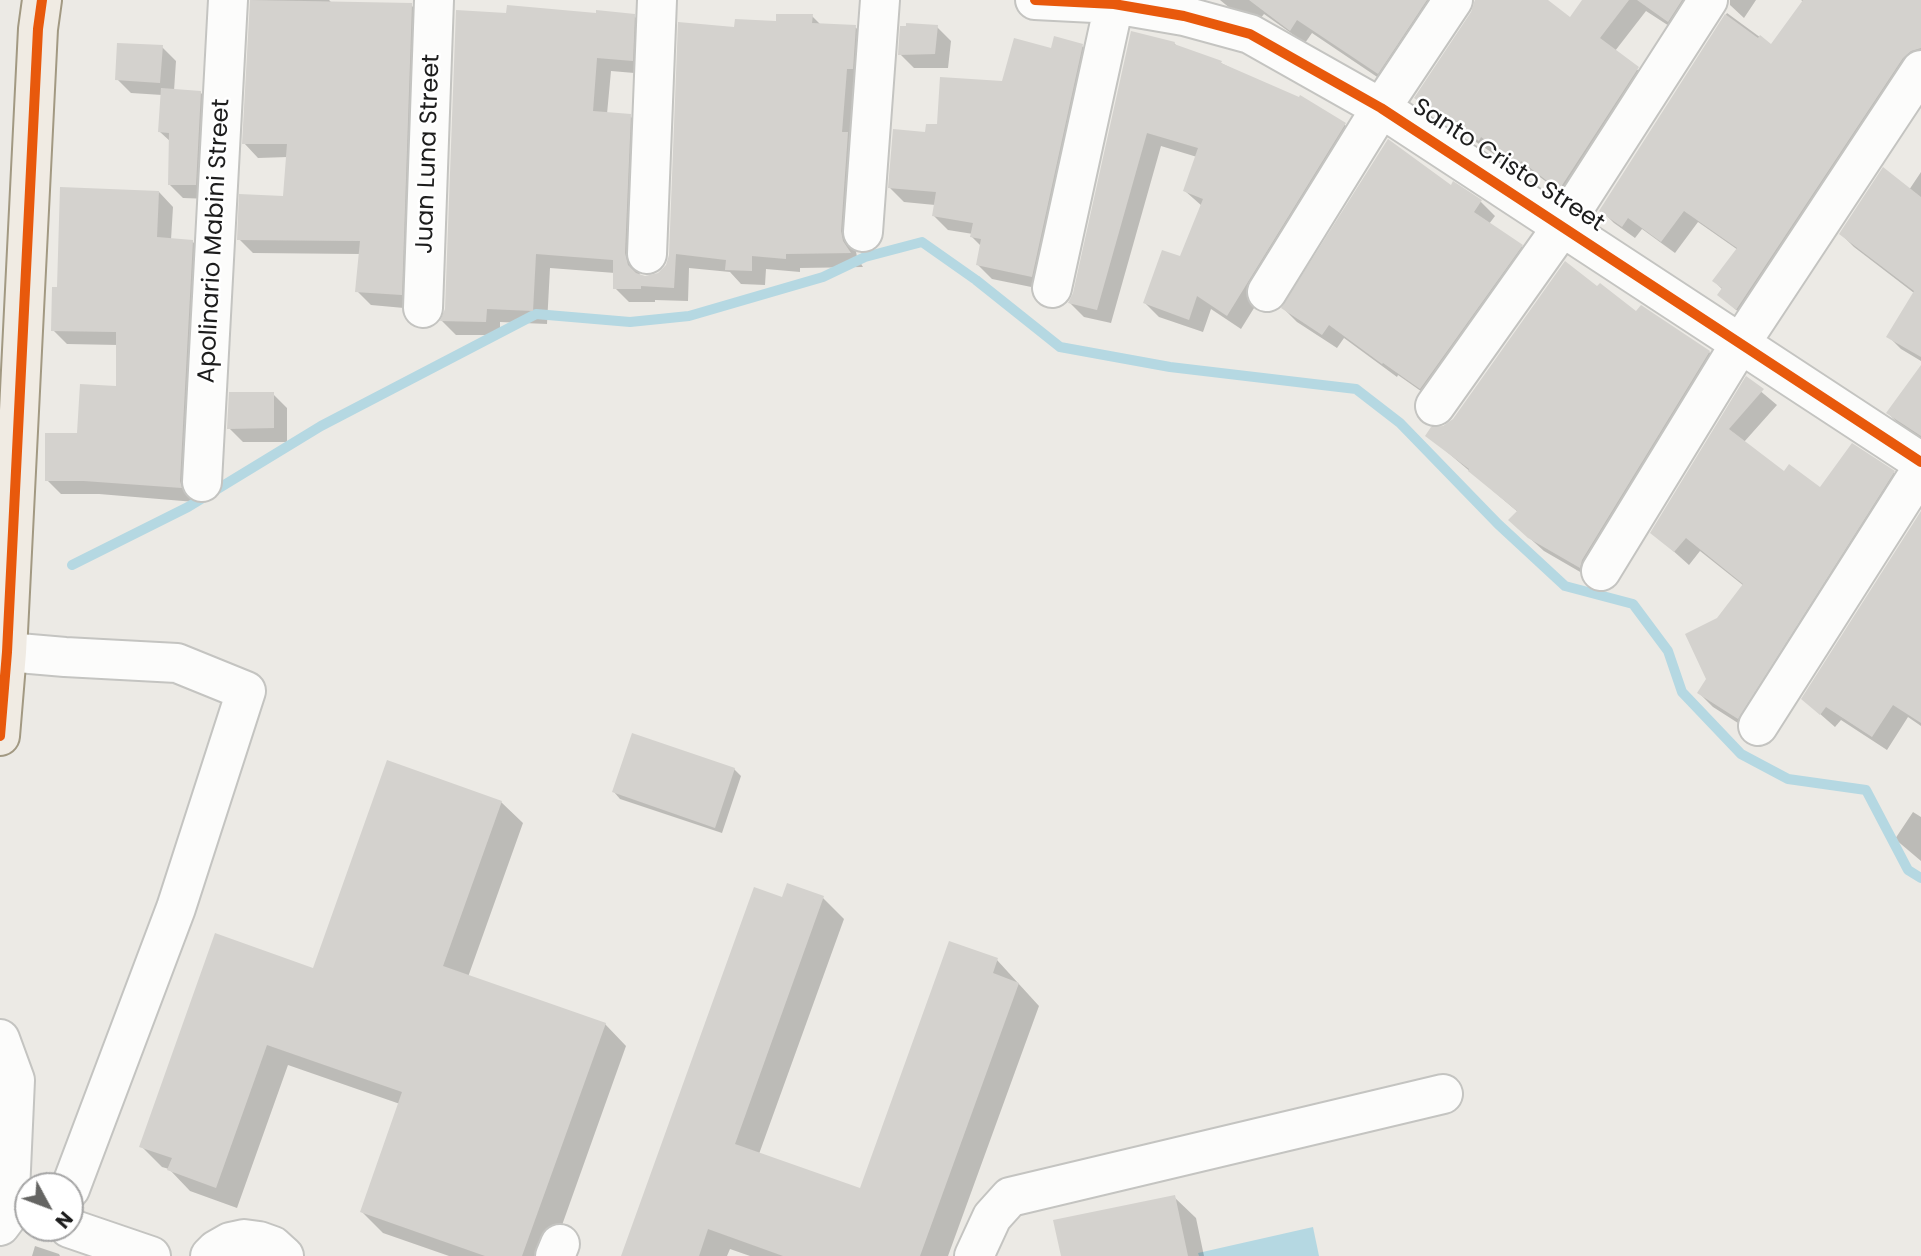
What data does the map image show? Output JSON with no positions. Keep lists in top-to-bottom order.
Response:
{
  "streets": {
    "street": ["Juan Luna Street", "Santo Cristo Street", "Apolinario Mabini Street"]
  },
  "north": "bottom right"
}
